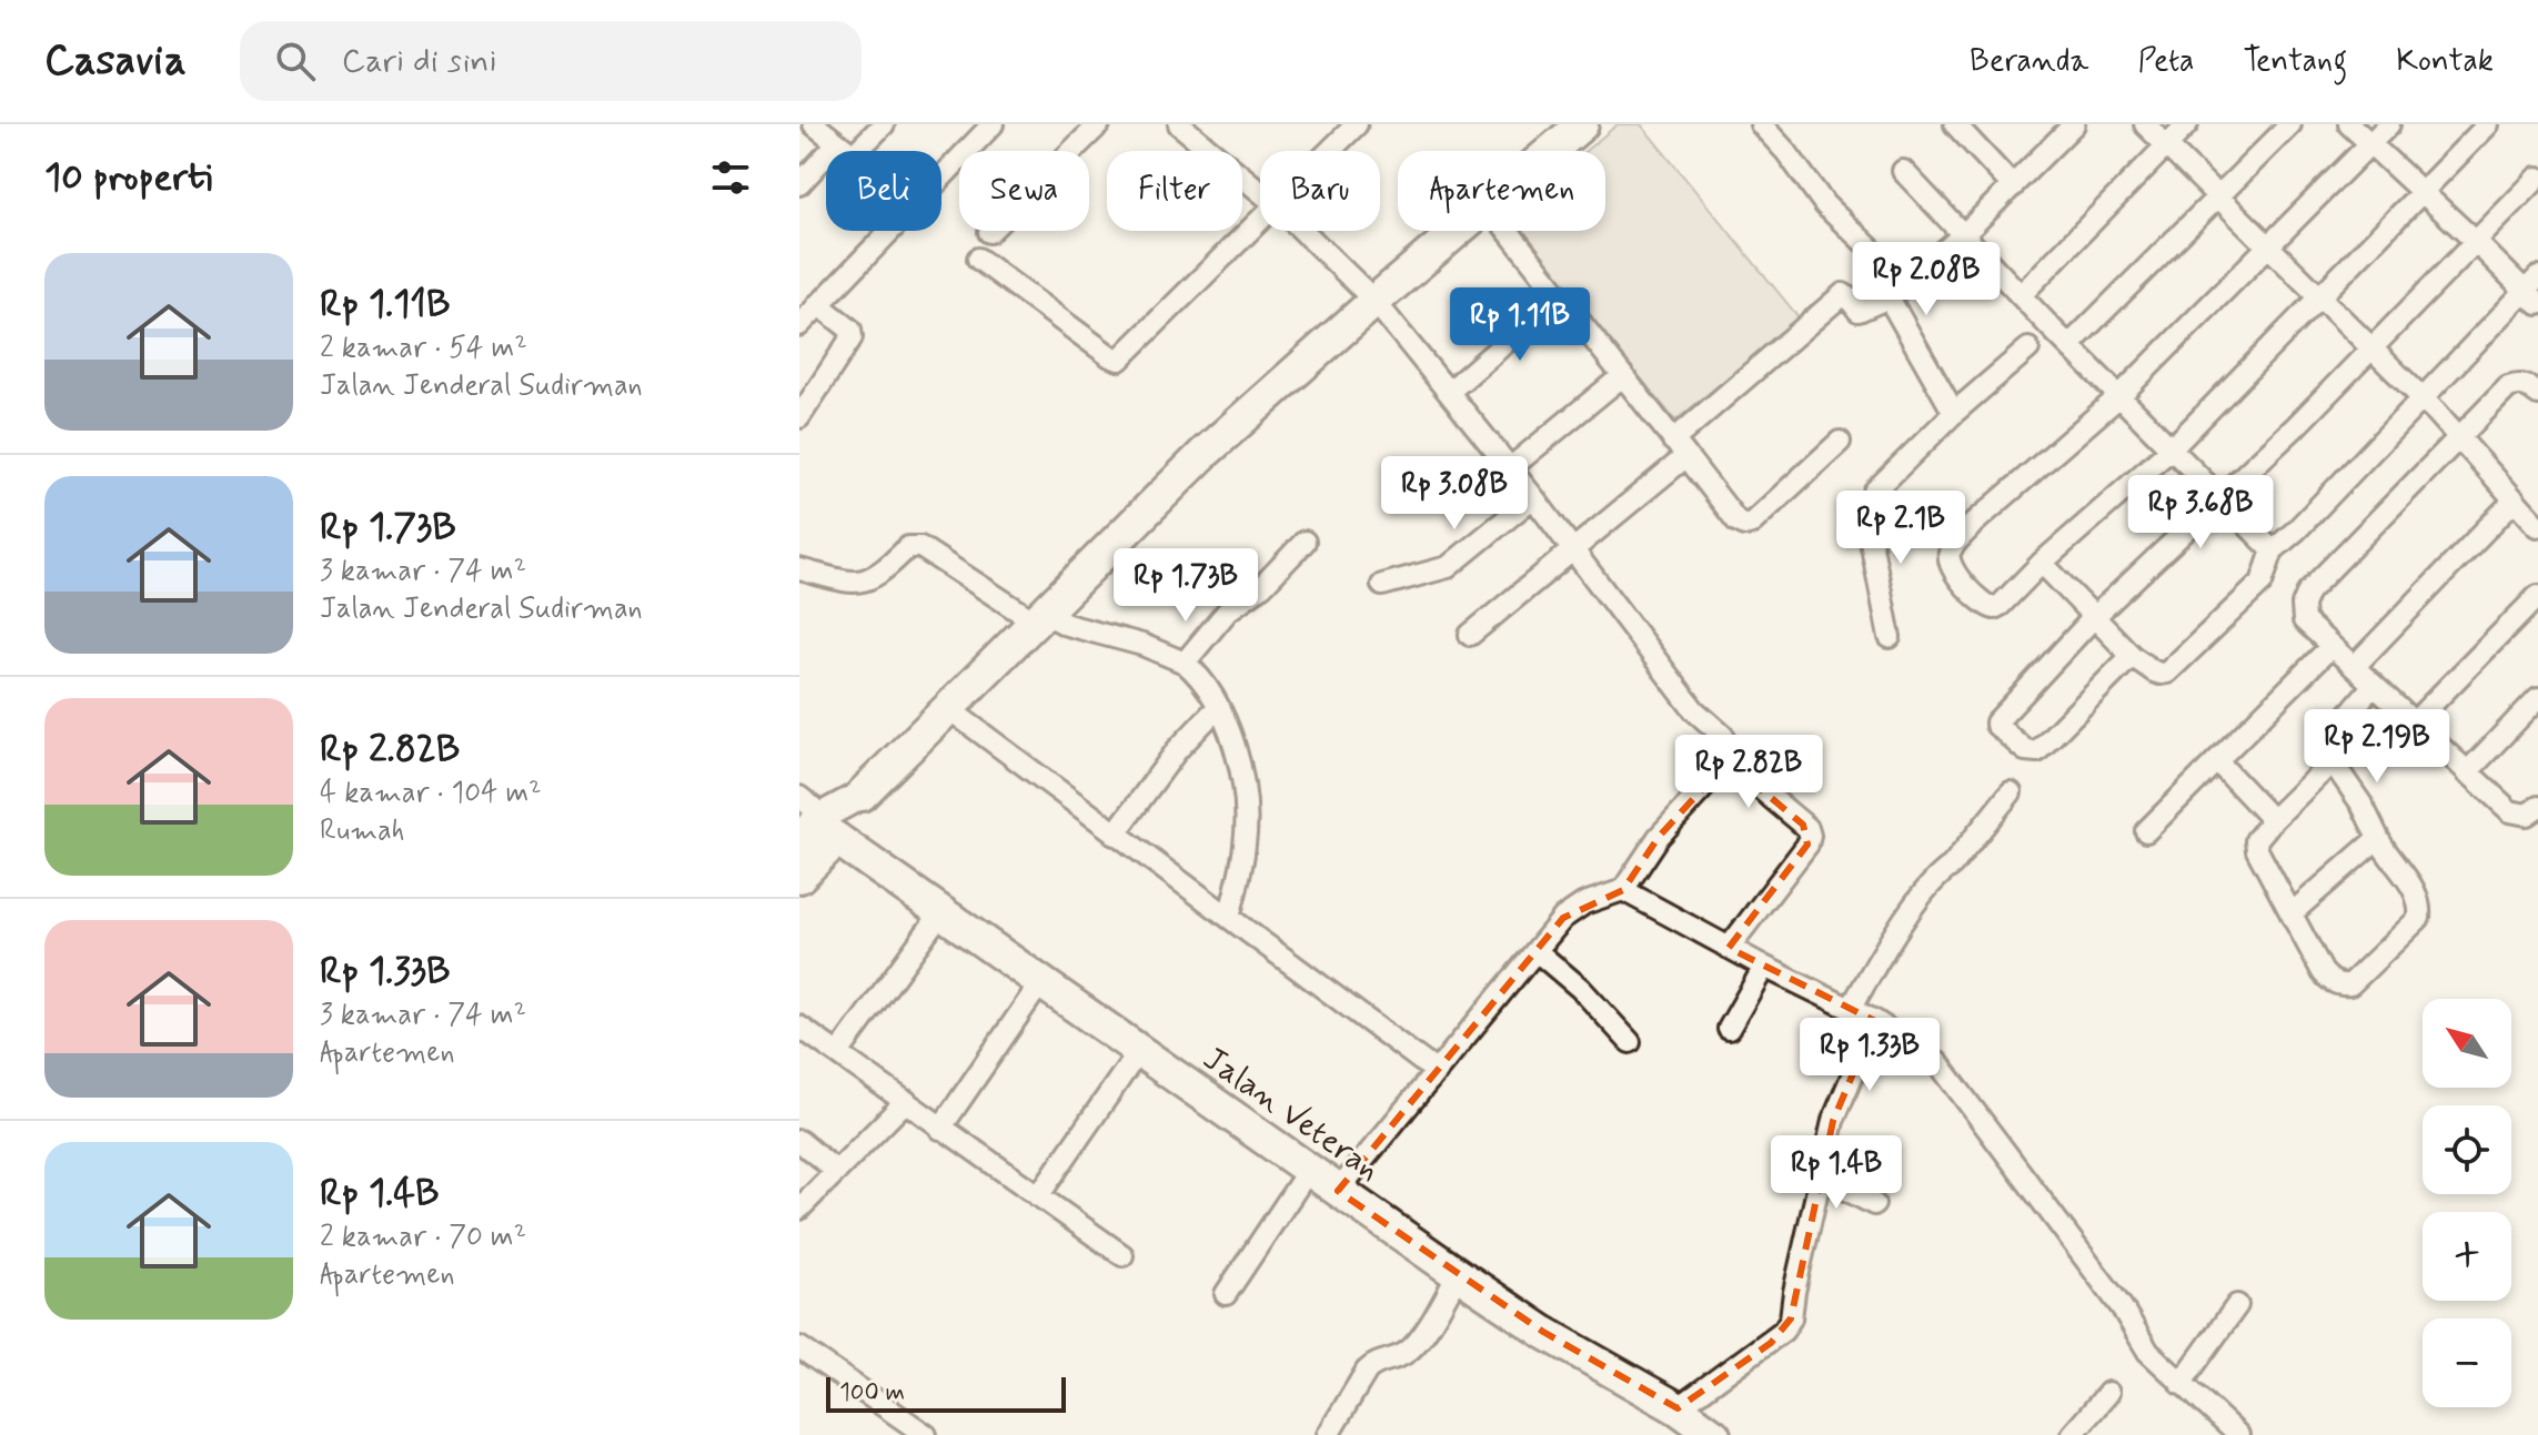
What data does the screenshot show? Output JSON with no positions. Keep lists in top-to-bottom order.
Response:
{
  "streets": {
    "main road": ["Jalan Veteran"]
  },
  "scale_bar": "100 m",
  "north": "top left",
  "page": {
    "header": "Casavia",
    "search": "Cari di sini",
    "nav": [
      "Beranda",
      "Peta",
      "Tentang",
      "Kontak"
    ],
    "heading": "10 properti",
    "chip": [
      "Beli",
      "Sewa",
      "Filter",
      "Baru",
      "Apartemen"
    ],
    "list": [
      {
        "name": "Rp 1.11B",
        "note": "2 kamar · 54 m² · Jalan Jenderal Sudirman"
      },
      {
        "name": "Rp 1.73B",
        "note": "3 kamar · 74 m² · Jalan Jenderal Sudirman"
      },
      {
        "name": "Rp 2.82B",
        "note": "4 kamar · 104 m² · Rumah"
      },
      {
        "name": "Rp 1.33B",
        "note": "3 kamar · 74 m² · Apartemen"
      },
      {
        "name": "Rp 1.4B",
        "note": "2 kamar · 70 m² · Apartemen"
      }
    ],
    "price": [
      "Rp 2.08B",
      "Rp 1.11B",
      "Rp 3.08B",
      "Rp 3.68B",
      "Rp 2.1B",
      "Rp 1.73B",
      "Rp 2.19B",
      "Rp 2.82B",
      "Rp 1.33B",
      "Rp 1.4B"
    ],
    "map_buttons": ["+", "−"],
    "scale": "100 m"
  }
}
